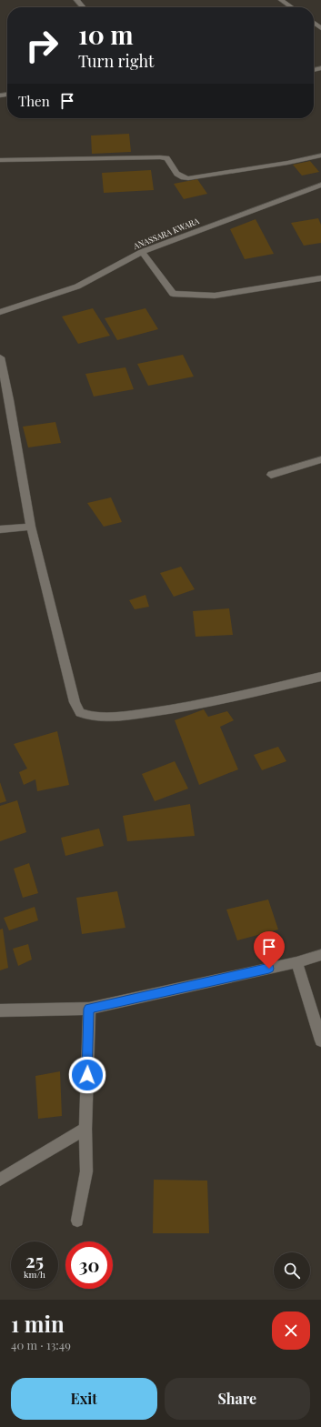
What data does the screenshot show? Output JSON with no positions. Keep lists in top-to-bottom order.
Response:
{
  "streets": {
    "street": ["ANASSARA KWARA"]
  },
  "page": {
    "turn": ["10 m", "Turn right"],
    "then": "Then",
    "speed": "25 km/h",
    "limit": "30",
    "heading": ["1 min", "40 m · 13:49"],
    "buttons": ["Exit", "Share"]
  }
}
